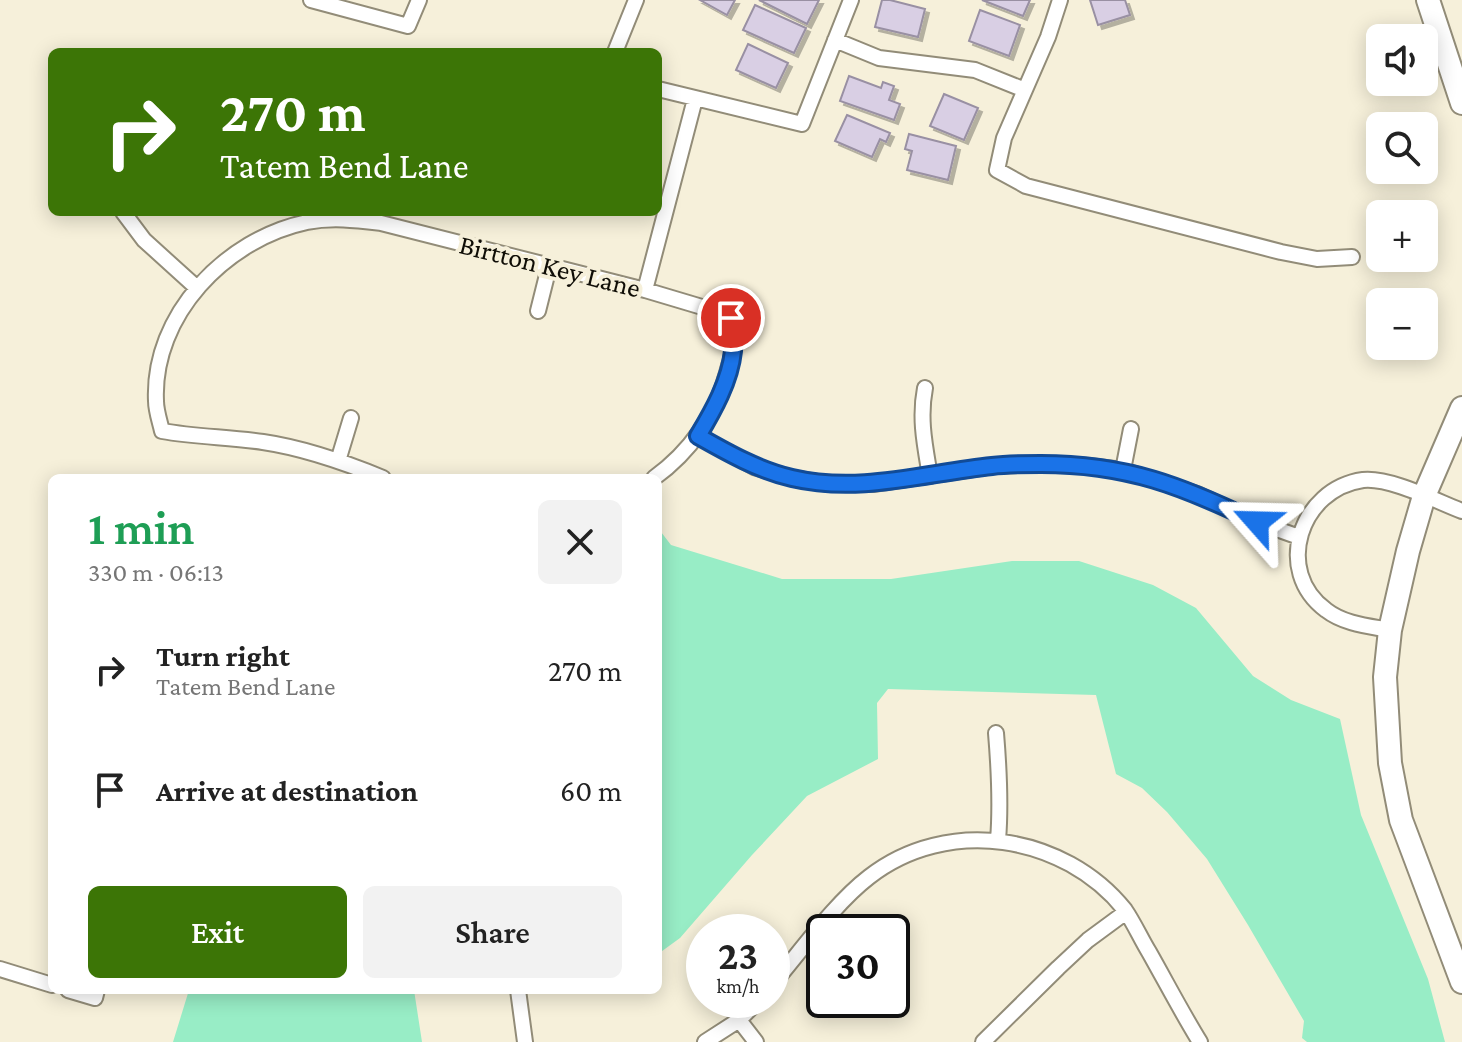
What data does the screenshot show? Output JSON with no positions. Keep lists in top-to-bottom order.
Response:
{
  "streets": {
    "street": ["Birtton Key Lane"]
  },
  "page": {
    "map_buttons": ["+", "−"],
    "turn": ["270 m", "Tatem Bend Lane"],
    "heading": ["1 min", "330 m · 06:13"],
    "list": [
      {
        "name": "Turn right",
        "note": "Tatem Bend Lane",
        "value": "270 m"
      },
      {
        "name": "Arrive at destination",
        "value": "60 m"
      }
    ],
    "buttons": ["Exit", "Share"],
    "speed": "23 km/h",
    "limit": "30"
  }
}
